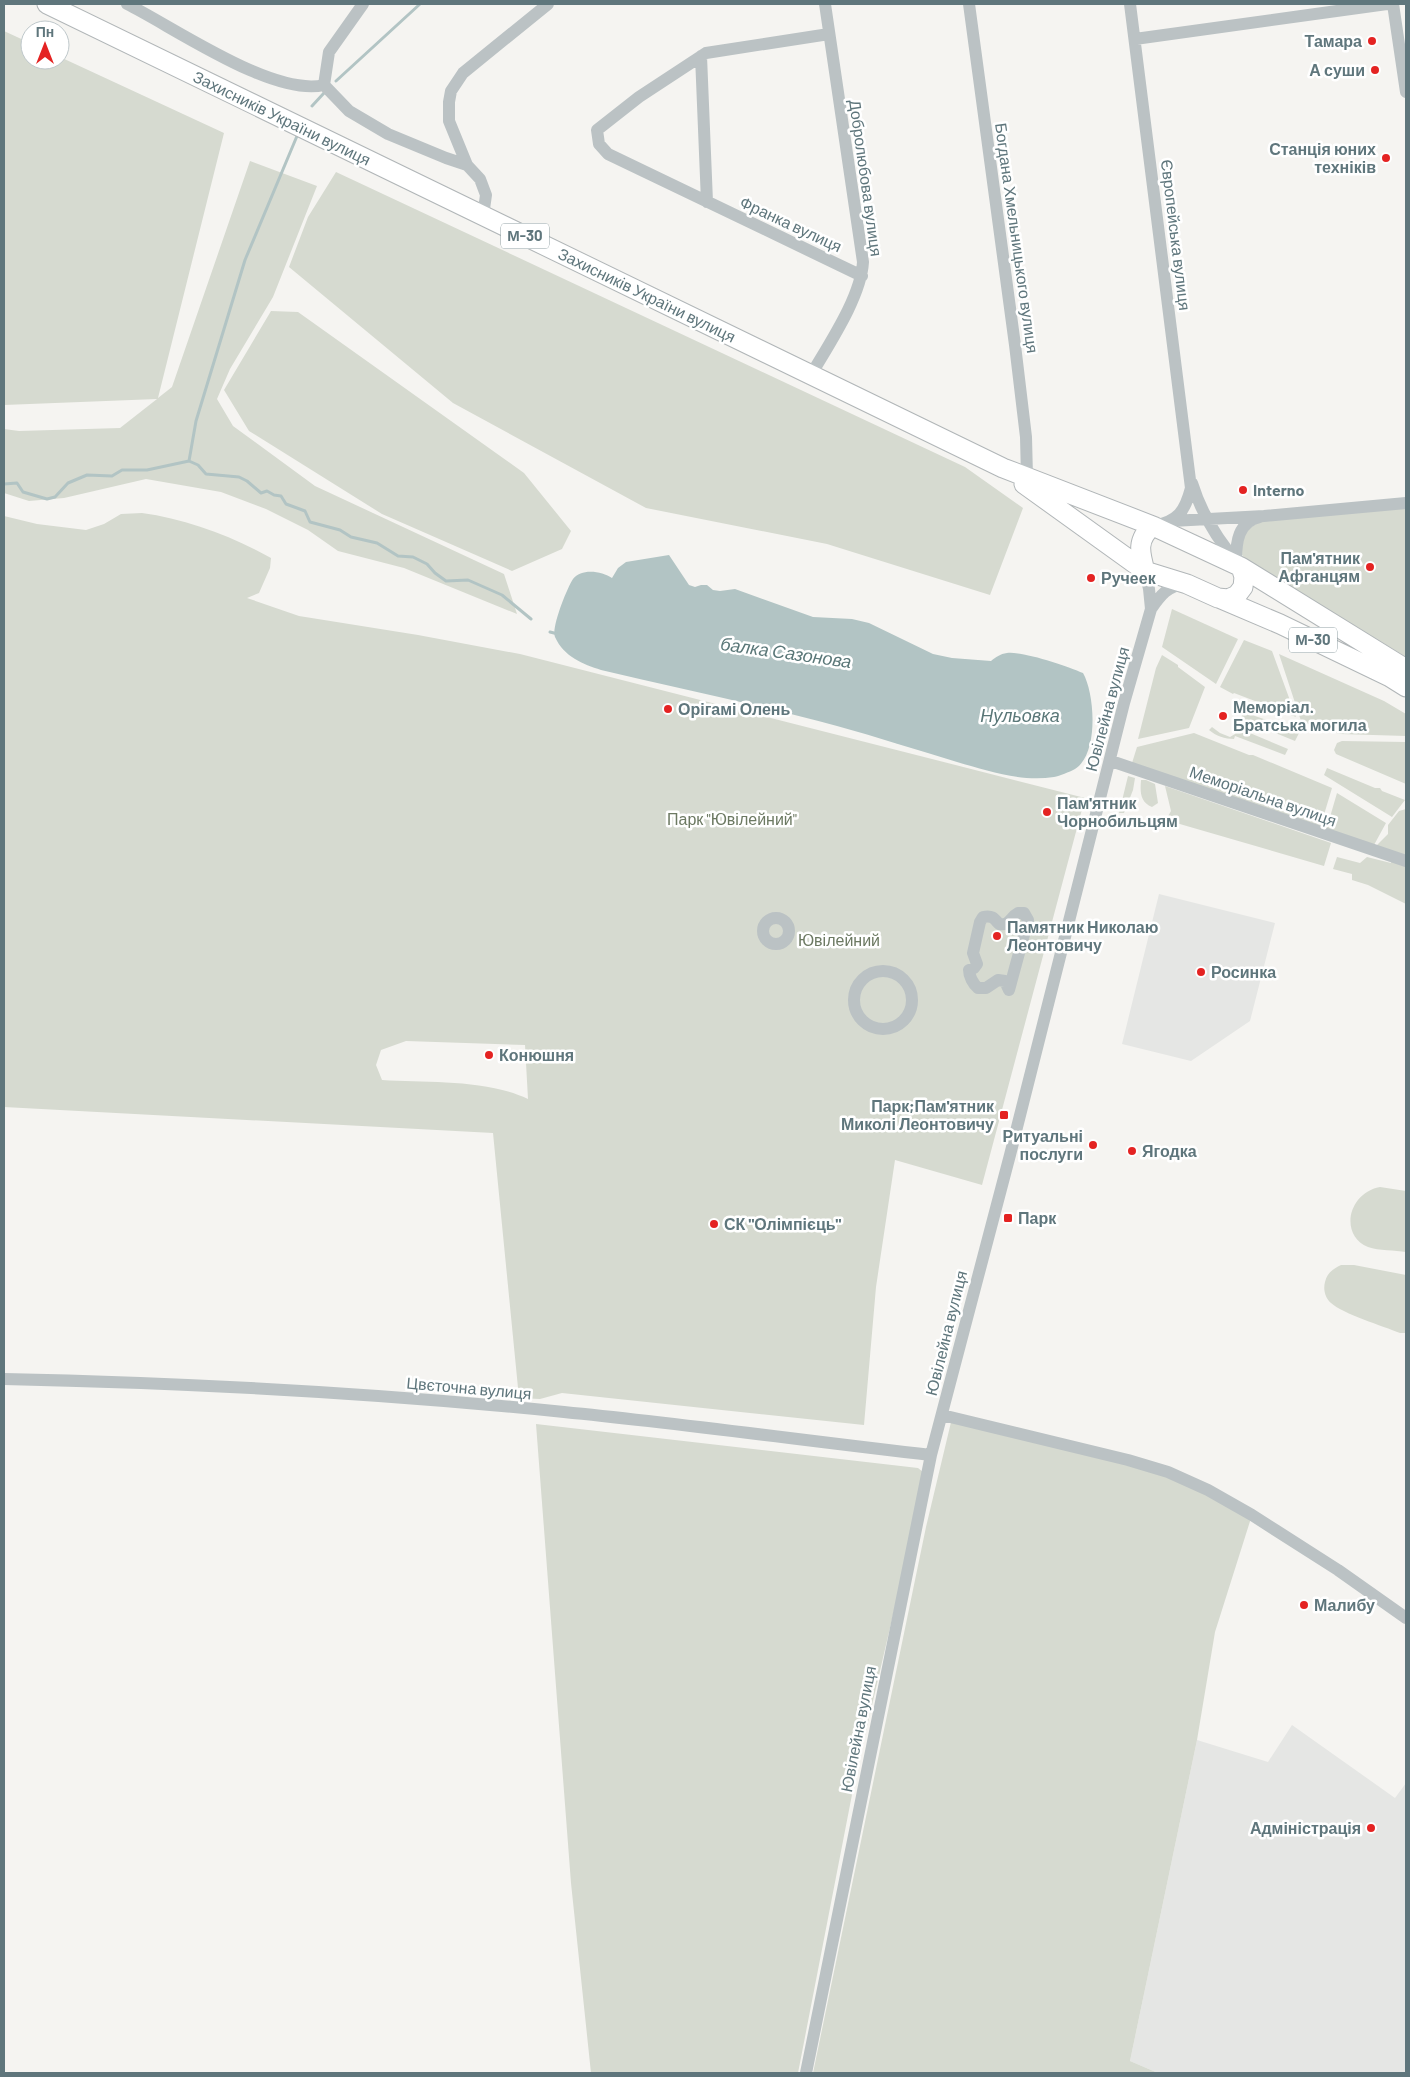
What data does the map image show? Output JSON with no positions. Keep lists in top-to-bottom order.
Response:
{
  "streets": {
    "highway": ["Захисників України вулиця", "М-30"],
    "street": [
      "Добролюбова вулиця",
      "Франка вулиця",
      "Європейська вулиця",
      "Богдана Хмельницького вулиця",
      "Ювілейна вулиця",
      "Меморіальна вулиця",
      "Цвєточна вулиця"
    ]
  },
  "crossings": [
    ["Захисників України вулиця", "Добролюбова вулиця"],
    ["Захисників України вулиця", "М-30"],
    ["Захисників України вулиця", "Богдана Хмельницького вулиця"],
    ["Захисників України вулиця", "Ювілейна вулиця"],
    ["Добролюбова вулиця", "Франка вулиця"],
    ["Європейська вулиця", "М-30"],
    ["М-30", "Ювілейна вулиця"],
    ["Ювілейна вулиця", "Меморіальна вулиця"],
    ["Ювілейна вулиця", "Цвєточна вулиця"]
  ],
  "water": ["балка Сазонова", "Нульовка"],
  "parks": ["Парк \"Ювілейний\"", "Ювілейний"],
  "places": {
    "other": [
      "Тамара",
      "А суши",
      "Станція юних техніків",
      "Interno",
      "Пам'ятник Афганцям",
      "Ручеек",
      "Орігамі Олень",
      "Меморіал. Братська могила",
      "Пам'ятник Чорнобильцям",
      "Памятник Николаю Леонтовичу",
      "Росинка",
      "Конюшня",
      "Ритуальні послуги",
      "Ягодка",
      "СК \"Олімпієць\"",
      "Малибу",
      "Адміністрація"
    ],
    "transit": ["Парк;Пам'ятник Миколі Леонтовичу", "Парк"]
  },
  "north": "top"
}
